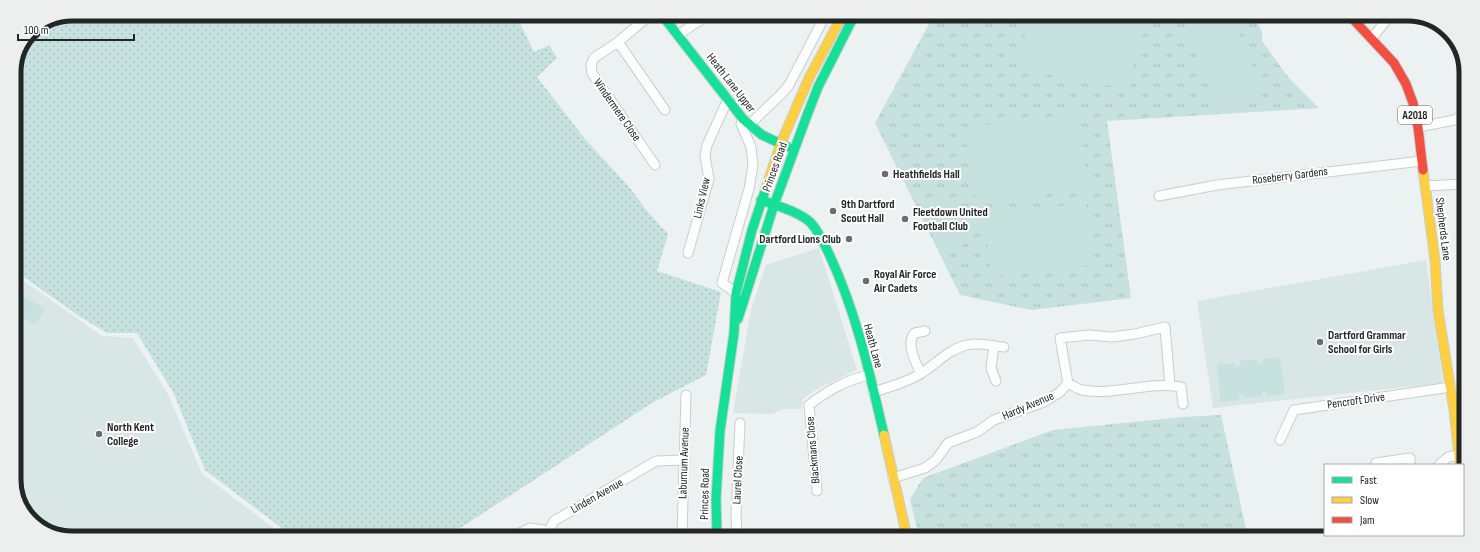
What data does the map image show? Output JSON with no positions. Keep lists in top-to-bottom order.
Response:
{
  "streets": {
    "main road": [
      "Heath Lane Upper",
      "A2018",
      "Princes Road",
      "Shepherds Lane",
      "Heath Lane"
    ],
    "street": [
      "Windermere Close",
      "Roseberry Gardens",
      "Links View",
      "Pencroft Drive",
      "Hardy Avenue",
      "Blackmans Close",
      "Laburnum Avenue",
      "Laurel Close",
      "Linden Avenue"
    ]
  },
  "crossings": [
    ["Heath Lane Upper", "Princes Road"],
    ["Heath Lane Upper", "Links View"],
    ["Princes Road", "Heath Lane"],
    ["Roseberry Gardens", "Shepherds Lane"],
    ["Shepherds Lane", "Pencroft Drive"],
    ["Heath Lane", "Hardy Avenue"],
    ["Heath Lane", "Blackmans Close"],
    ["Laburnum Avenue", "Linden Avenue"]
  ],
  "places": [
    "Heathfields Hall",
    "9th Dartford Scout Hall",
    "Fleetdown United Football Club",
    "Dartford Lions Club",
    "Royal Air Force Air Cadets",
    "Dartford Grammar School for Girls",
    "North Kent College"
  ],
  "legend": ["Fast", "Slow", "Jam"],
  "scale_bar": "100 m"
}
